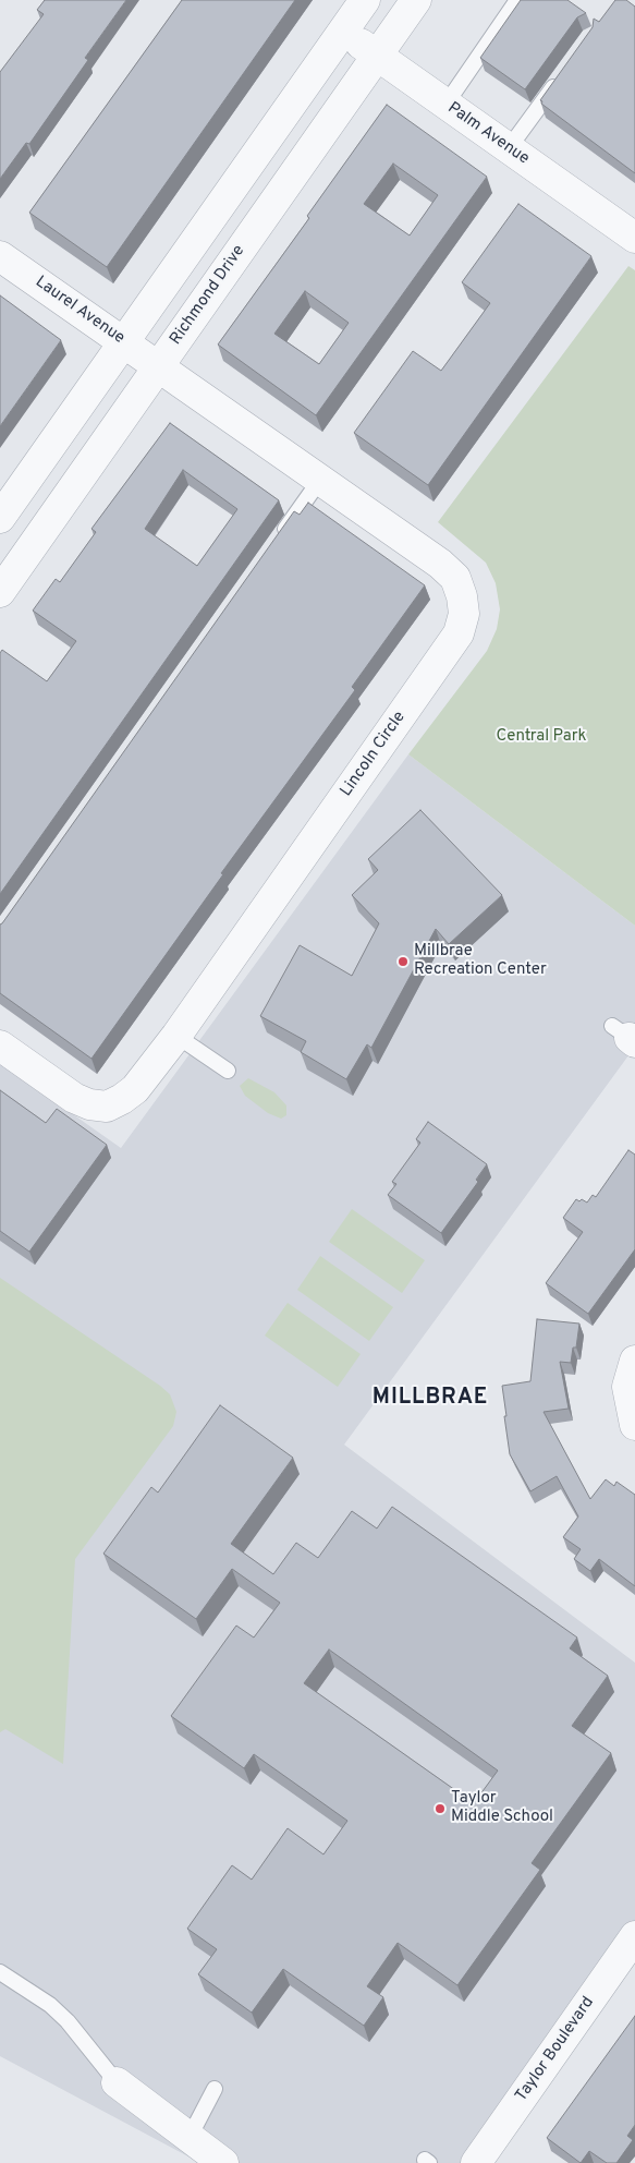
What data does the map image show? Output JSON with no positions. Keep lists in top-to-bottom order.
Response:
{
  "streets": {
    "street": [
      "Palm Avenue",
      "Richmond Drive",
      "Laurel Avenue",
      "Lincoln Circle",
      "Taylor Boulevard"
    ]
  },
  "crossings": [
    ["Palm Avenue", "Richmond Drive"],
    ["Richmond Drive", "Laurel Avenue"],
    ["Richmond Drive", "Lincoln Circle"],
    ["Laurel Avenue", "Lincoln Circle"]
  ],
  "districts": ["MILLBRAE"],
  "parks": ["Central Park"],
  "places": ["Millbrae Recreation Center", "Taylor Middle School"]
}
